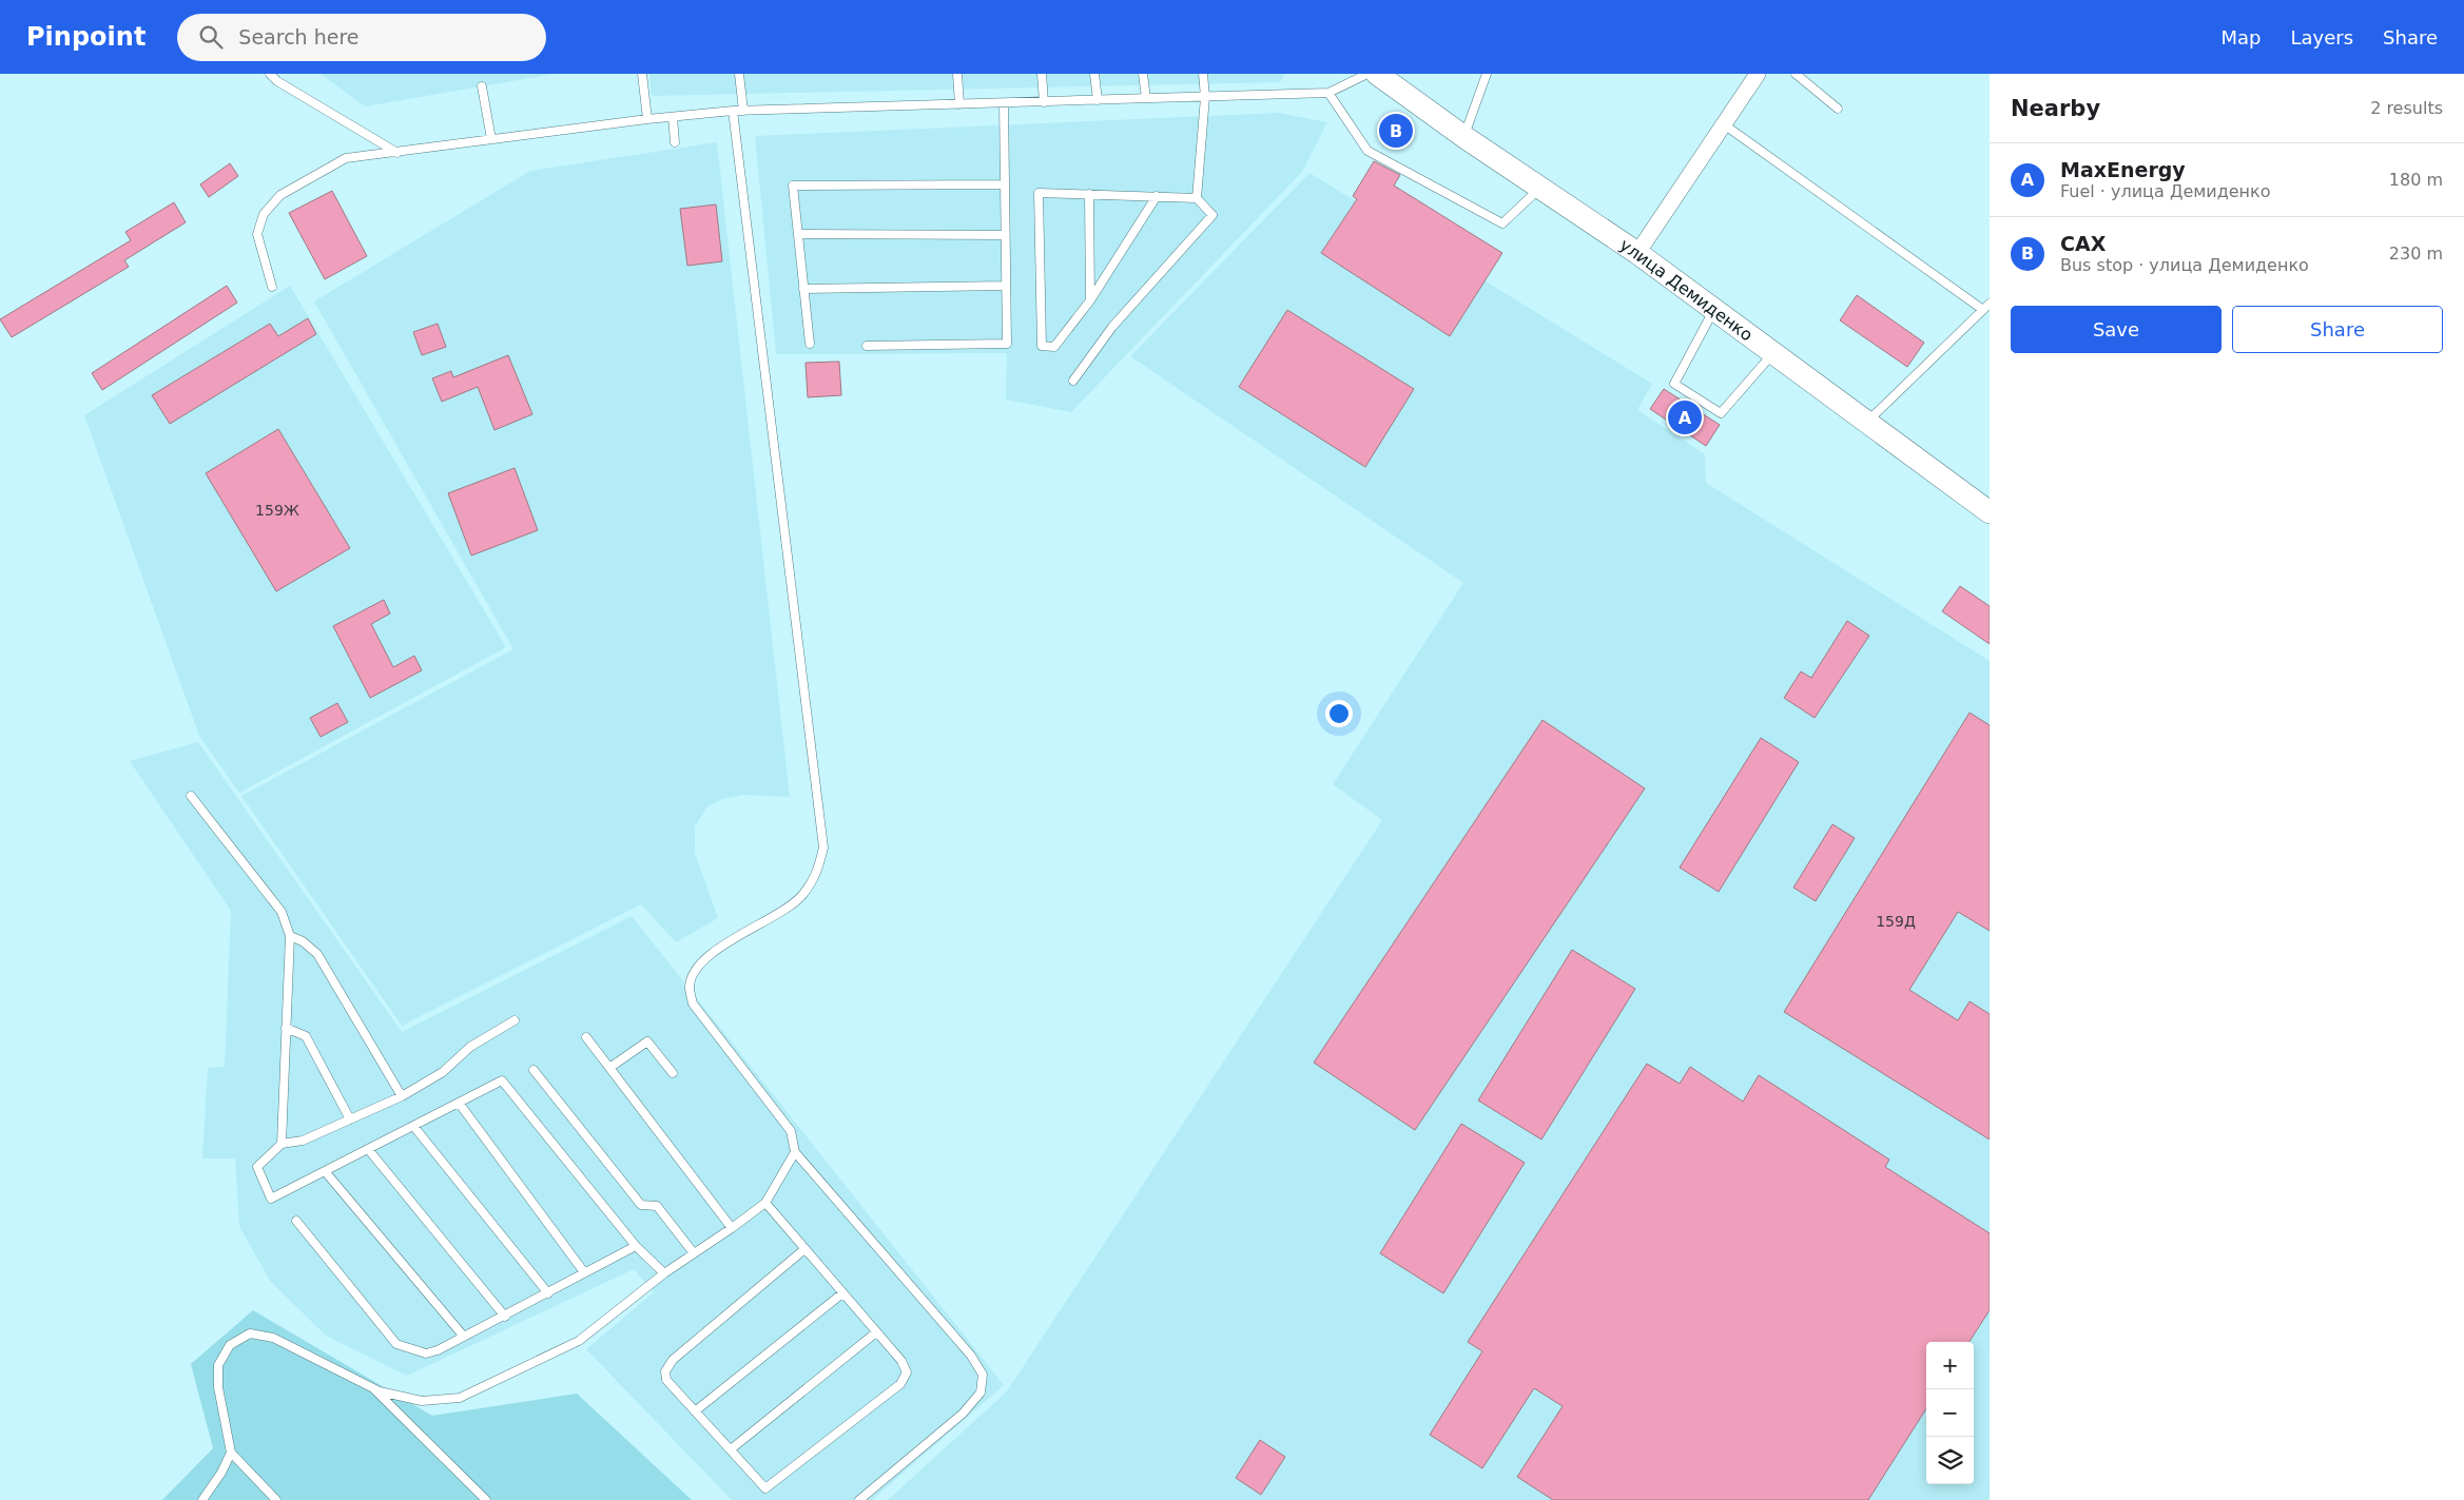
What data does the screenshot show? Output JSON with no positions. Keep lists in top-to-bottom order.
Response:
{
  "streets": {
    "main road": ["улица Демиденко"]
  },
  "house_numbers": ["159Ж", "159Д"],
  "page": {
    "header": "Pinpoint",
    "search": "Search here",
    "nav": ["Map", "Layers", "Share"],
    "heading": ["Nearby", "2 results"],
    "pins": ["B", "A"],
    "list": [
      {
        "mark": "A",
        "name": "MaxEnergy",
        "note": "Fuel · улица Демиденко",
        "value": "180 m"
      },
      {
        "mark": "B",
        "name": "САХ",
        "note": "Bus stop · улица Демиденко",
        "value": "230 m"
      }
    ],
    "buttons": ["Save", "Share"],
    "map_buttons": ["+", "−"]
  }
}
